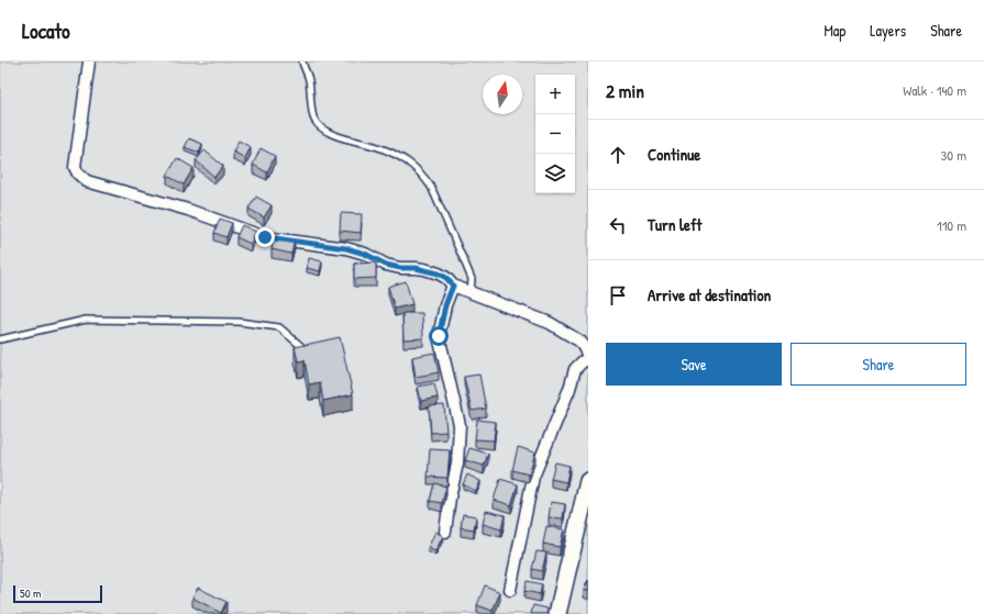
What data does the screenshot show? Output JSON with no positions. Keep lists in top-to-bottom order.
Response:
{
  "scale_bar": "50 m",
  "north": "top",
  "page": {
    "header": "Locato",
    "nav": ["Map", "Layers", "Share"],
    "heading": ["2 min", "Walk · 140 m"],
    "map_buttons": ["+", "−"],
    "list": [
      ["Continue", "30 m"],
      ["Turn left", "110 m"],
      "Arrive at destination"
    ],
    "buttons": ["Save", "Share"],
    "scale": "50 m"
  }
}
